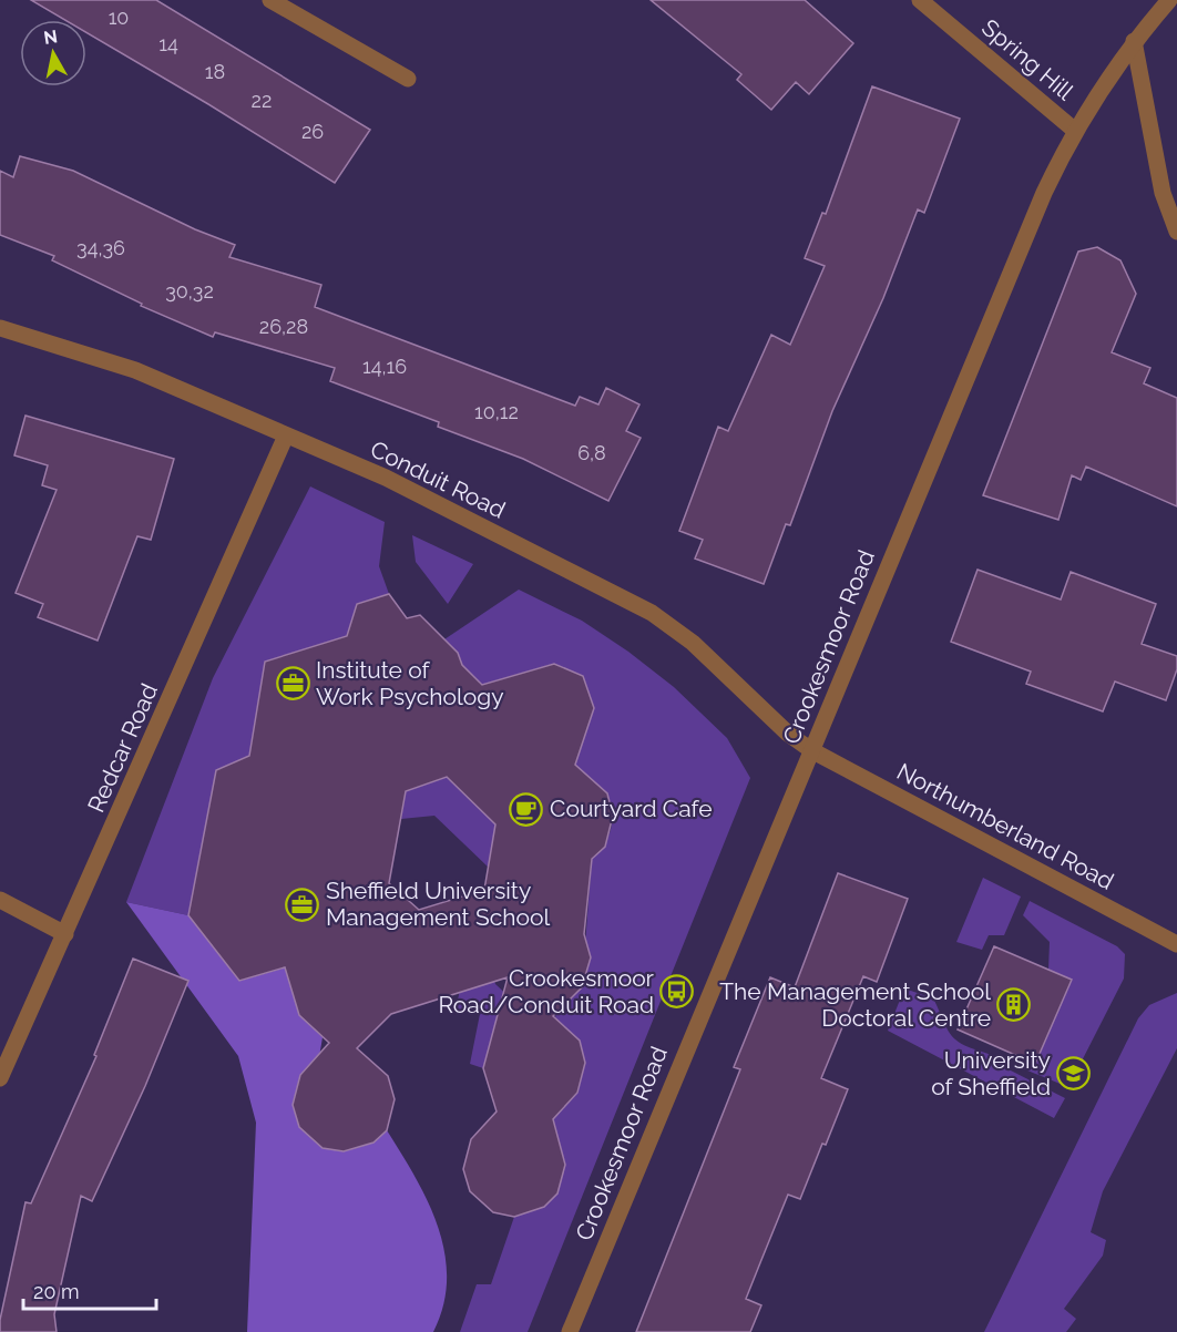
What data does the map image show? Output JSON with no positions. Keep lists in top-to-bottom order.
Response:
{
  "streets": {
    "street": [
      "Spring Hill",
      "Conduit Road",
      "Crookesmoor Road",
      "Redcar Road",
      "Northumberland Road"
    ]
  },
  "crossings": [
    ["Spring Hill", "Crookesmoor Road"],
    ["Conduit Road", "Crookesmoor Road"],
    ["Conduit Road", "Redcar Road"],
    ["Conduit Road", "Northumberland Road"],
    ["Crookesmoor Road", "Northumberland Road"]
  ],
  "places": {
    "office": ["Institute of Work Psychology", "Sheffield University Management School"],
    "cafe": ["Courtyard Cafe"],
    "bus stop": ["Crookesmoor Road/Conduit Road"],
    "building": ["The Management School Doctoral Centre"],
    "school or university": ["University of Sheffield"]
  },
  "house_numbers": [
    "10",
    "14",
    "18",
    "22",
    "26",
    "34,36",
    "30,32",
    "26,28",
    "14,16",
    "10,12",
    "6,8"
  ],
  "scale_bar": "20 m",
  "north": "top"
}
